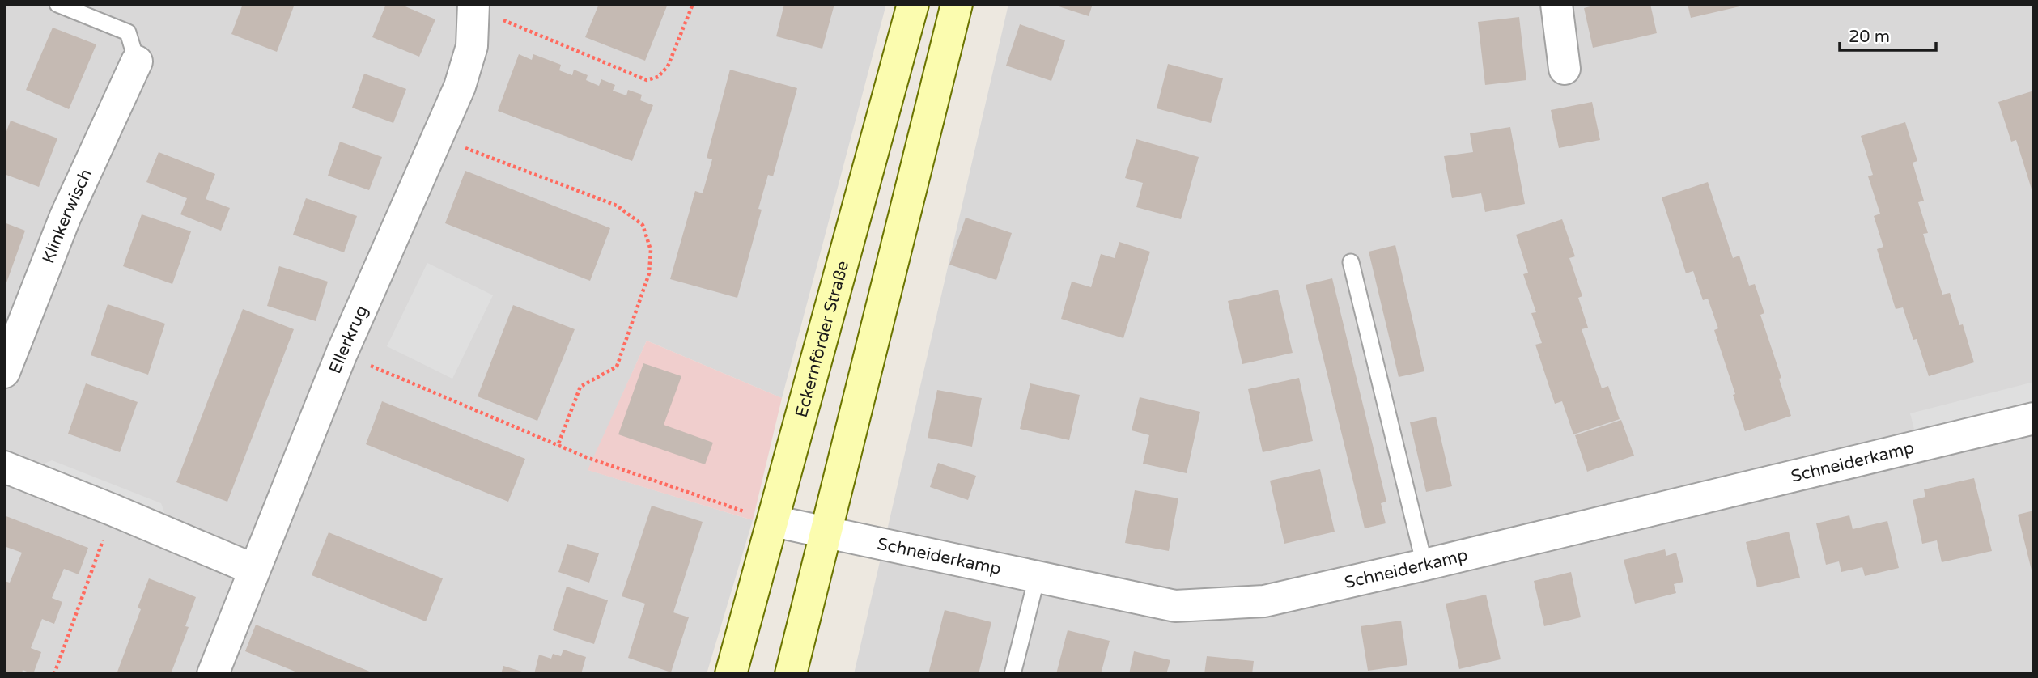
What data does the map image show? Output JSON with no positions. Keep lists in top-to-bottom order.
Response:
{
  "streets": {
    "street": [
      "Klinkerwisch",
      "Eckernförder Straße",
      "Ellerkrug",
      "Schneiderkamp"
    ]
  },
  "crossings": [
    ["Eckernförder Straße", "Schneiderkamp"]
  ],
  "scale_bar": "20 m"
}
